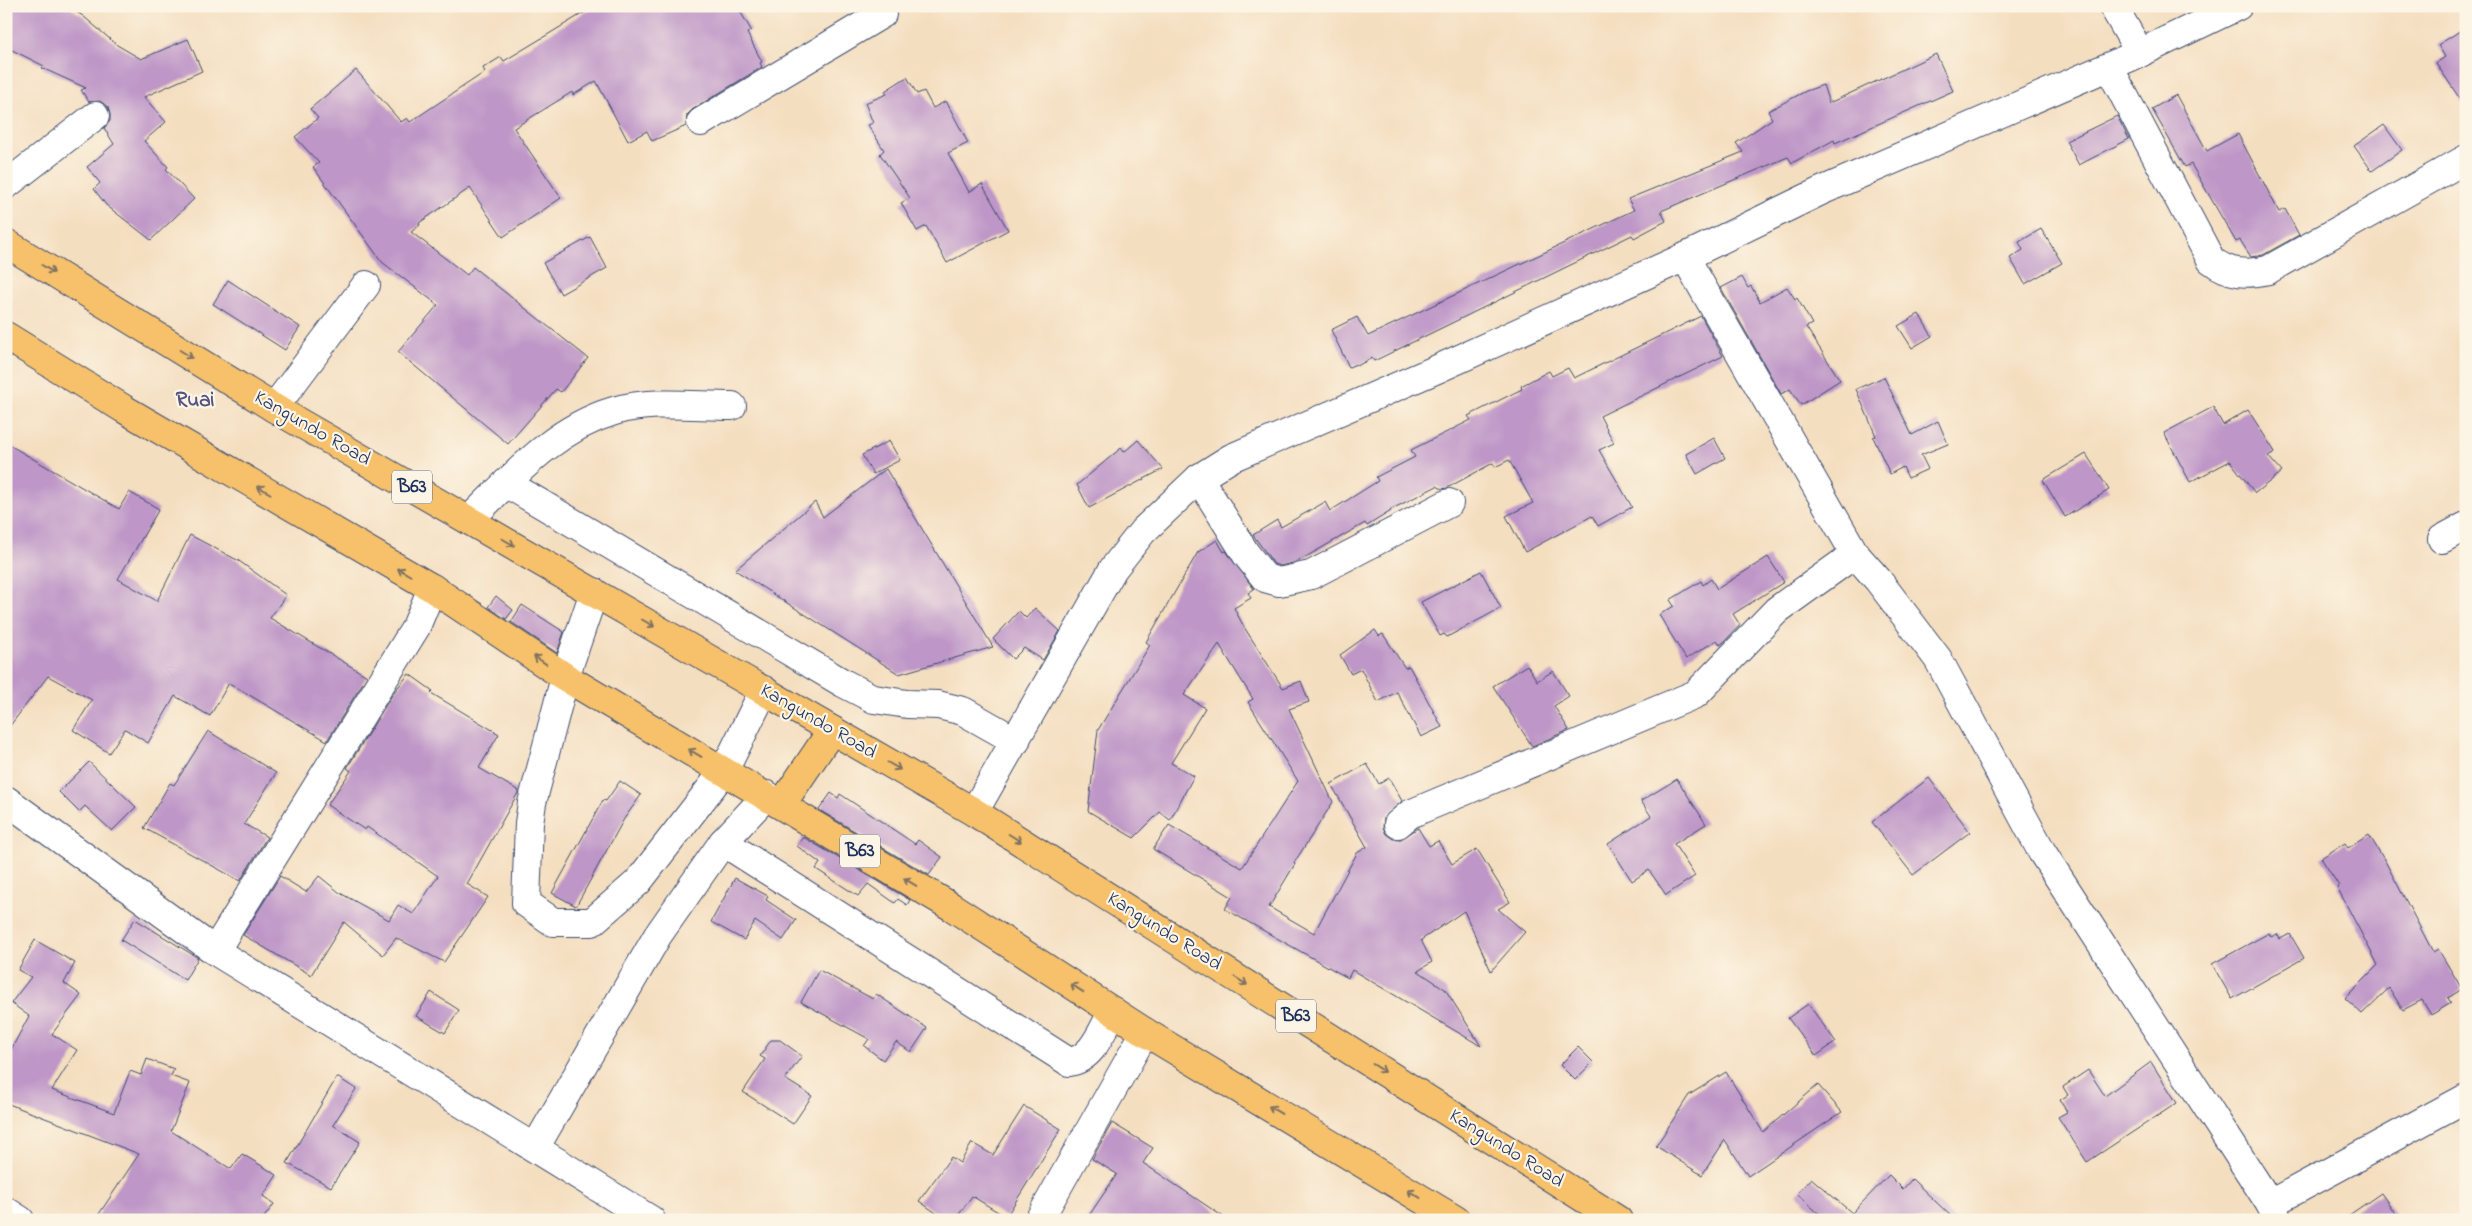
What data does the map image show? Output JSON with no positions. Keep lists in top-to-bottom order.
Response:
{
  "streets": {
    "highway": ["Kangundo Road", "B63"]
  },
  "districts": ["Ruai"]
}
